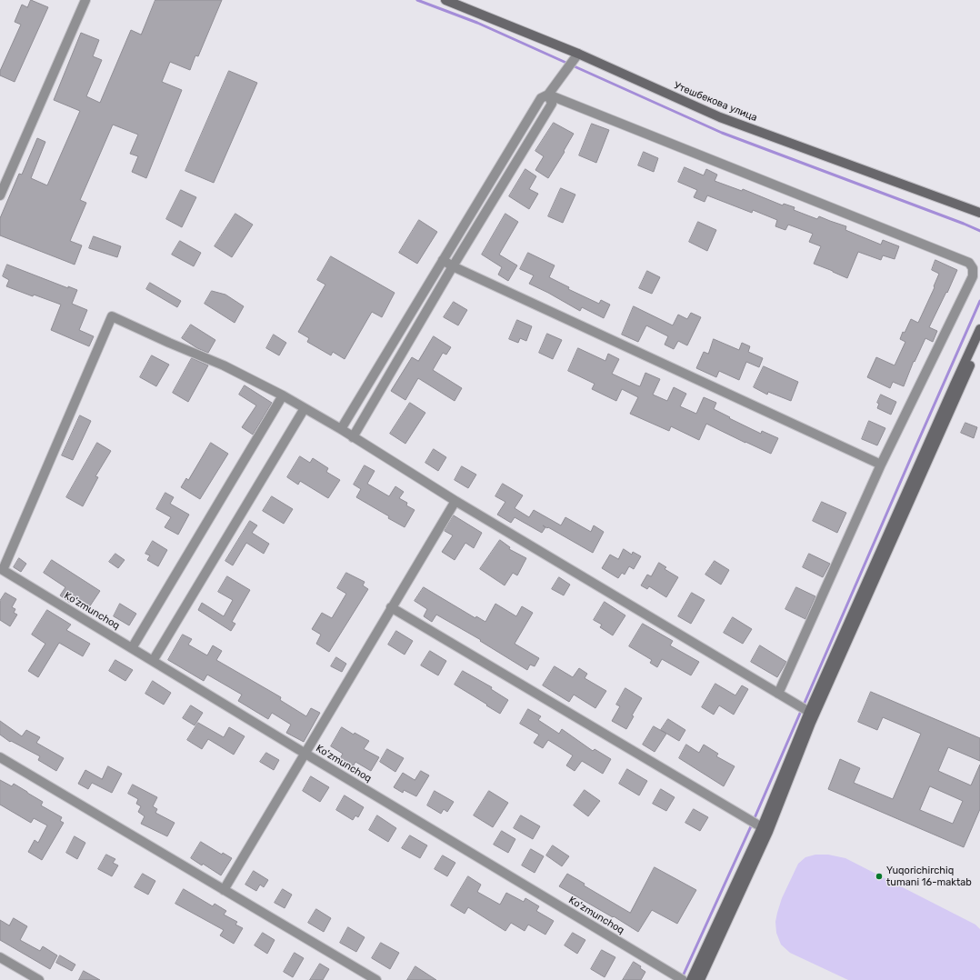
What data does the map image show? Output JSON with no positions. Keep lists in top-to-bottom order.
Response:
{
  "streets": {
    "main road": ["Утешбекова улица"],
    "street": ["Ko'zmunchoq"]
  },
  "places": ["Yuqorichirchiq tumani 16-maktab"]
}
